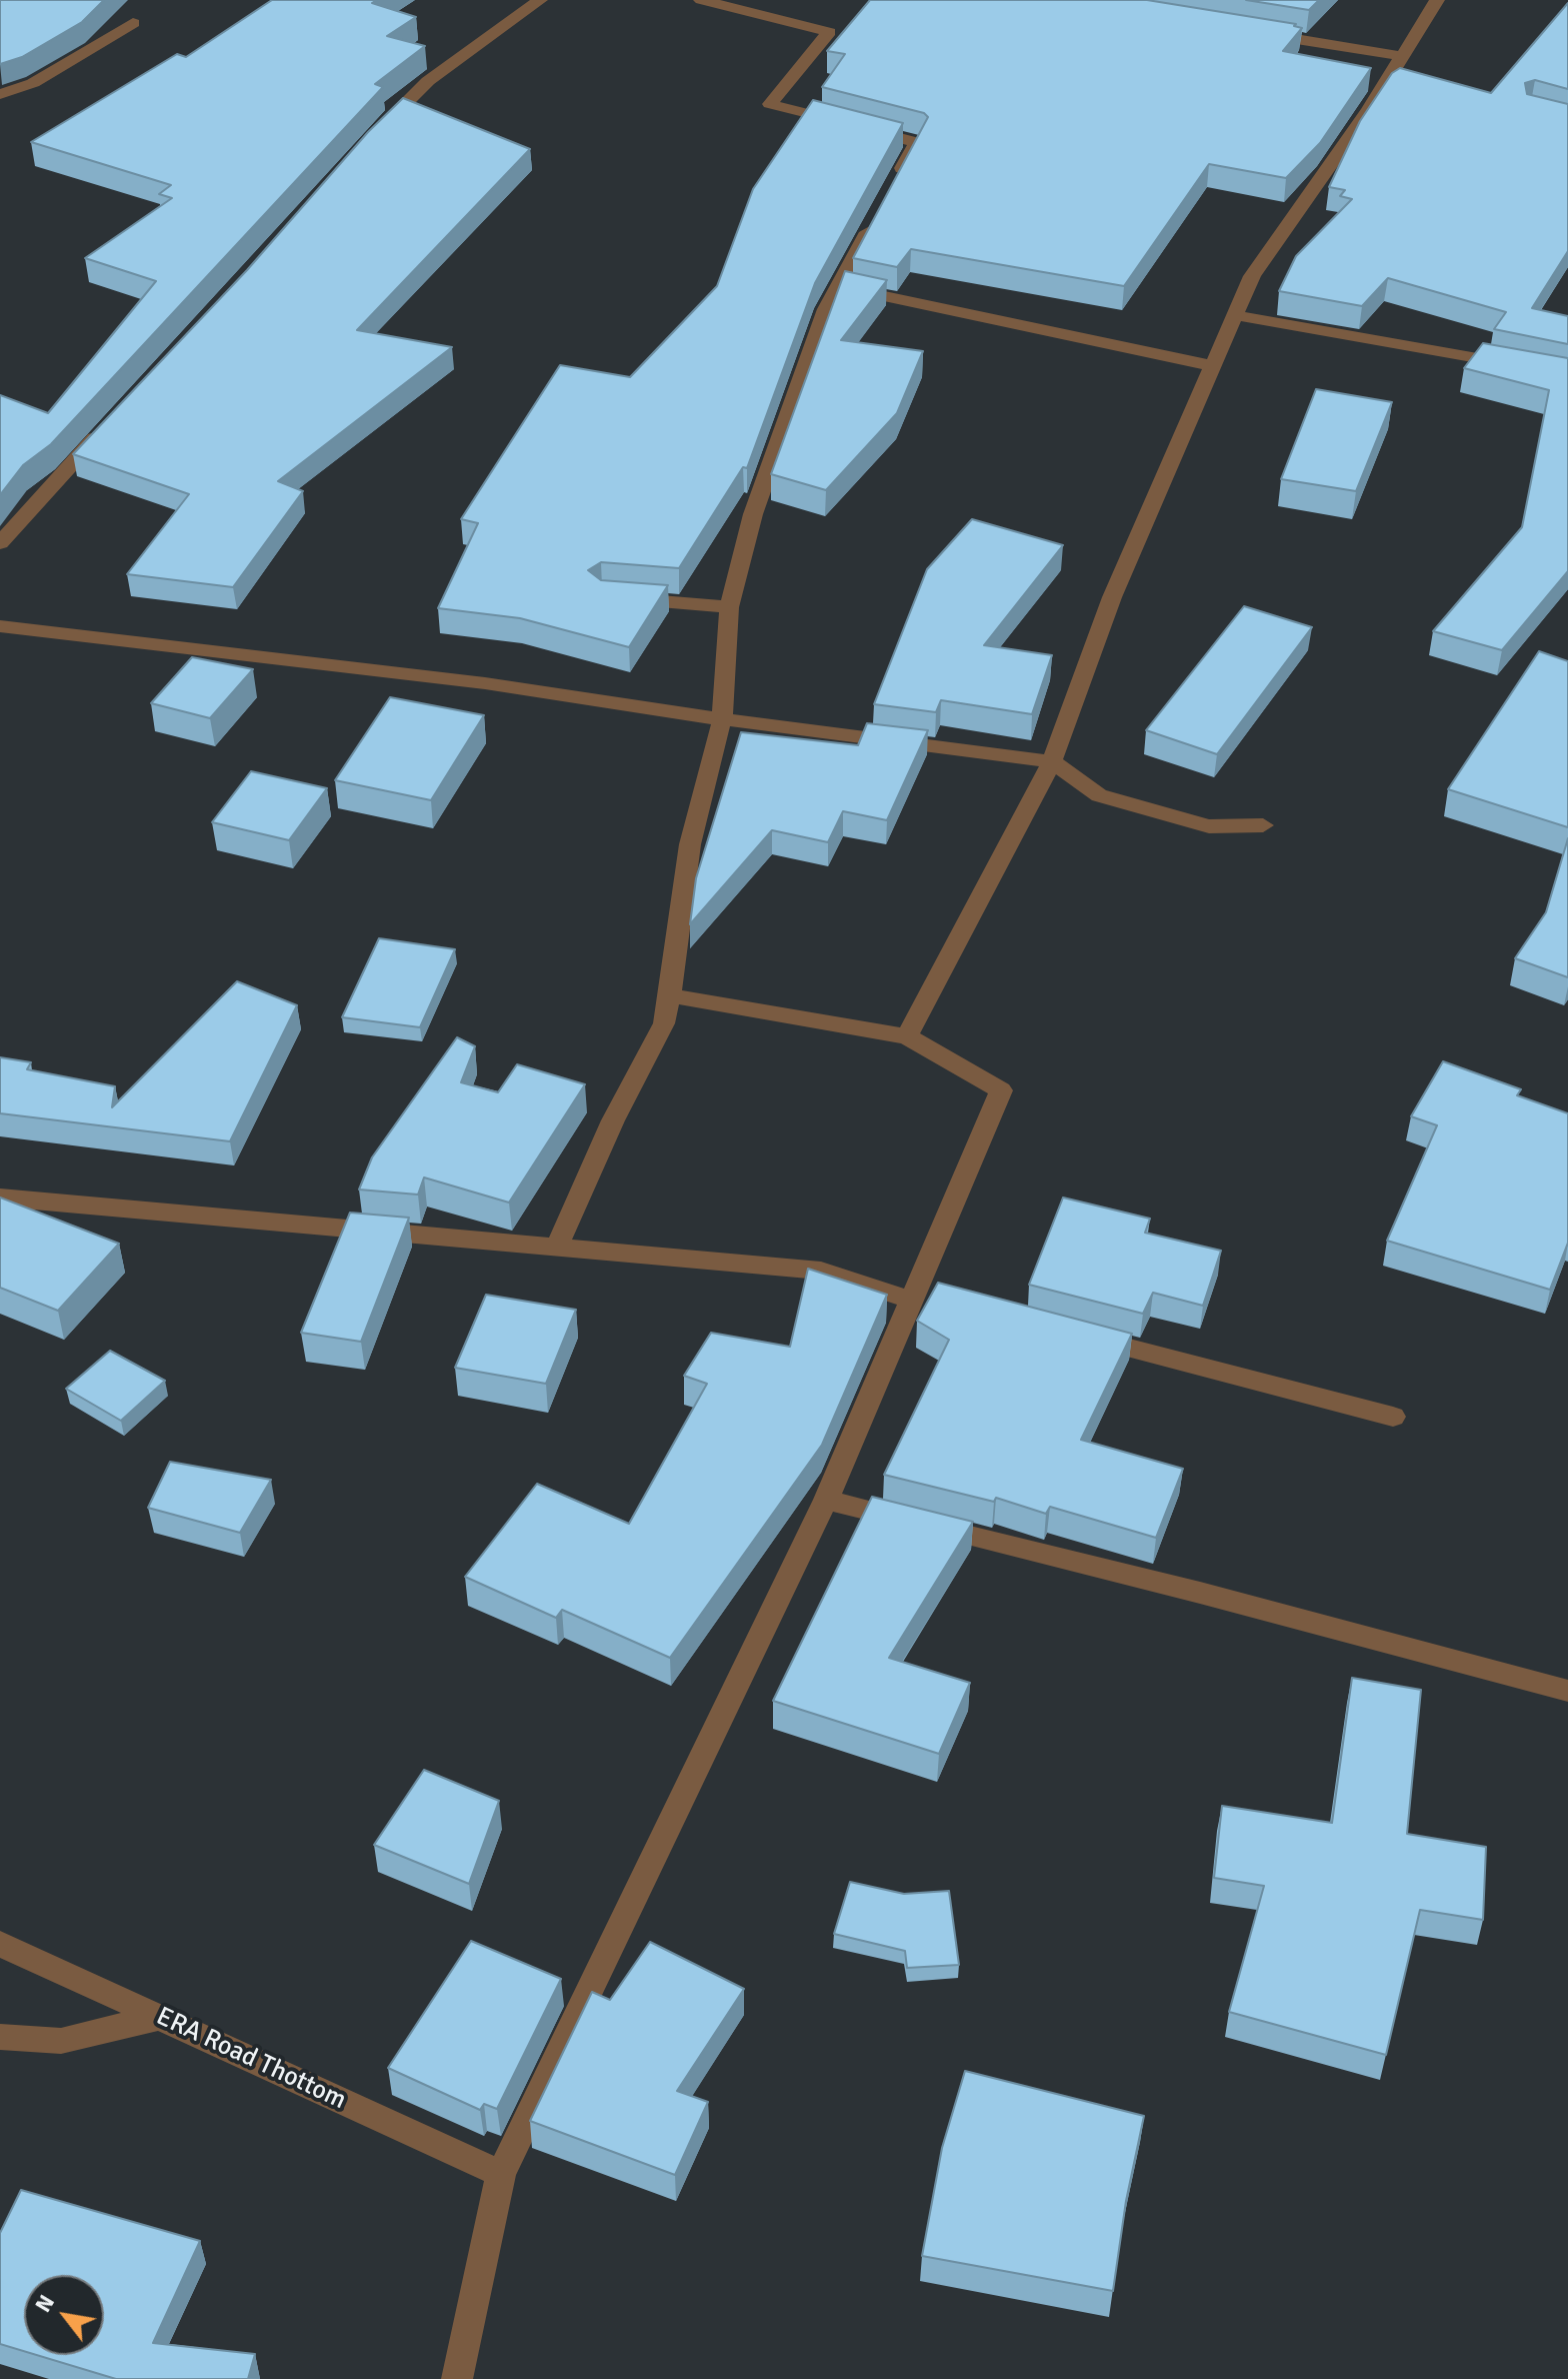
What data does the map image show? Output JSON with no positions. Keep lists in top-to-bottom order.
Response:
{
  "streets": {
    "street": ["ERA Road Thottom"]
  },
  "north": "top left"
}
